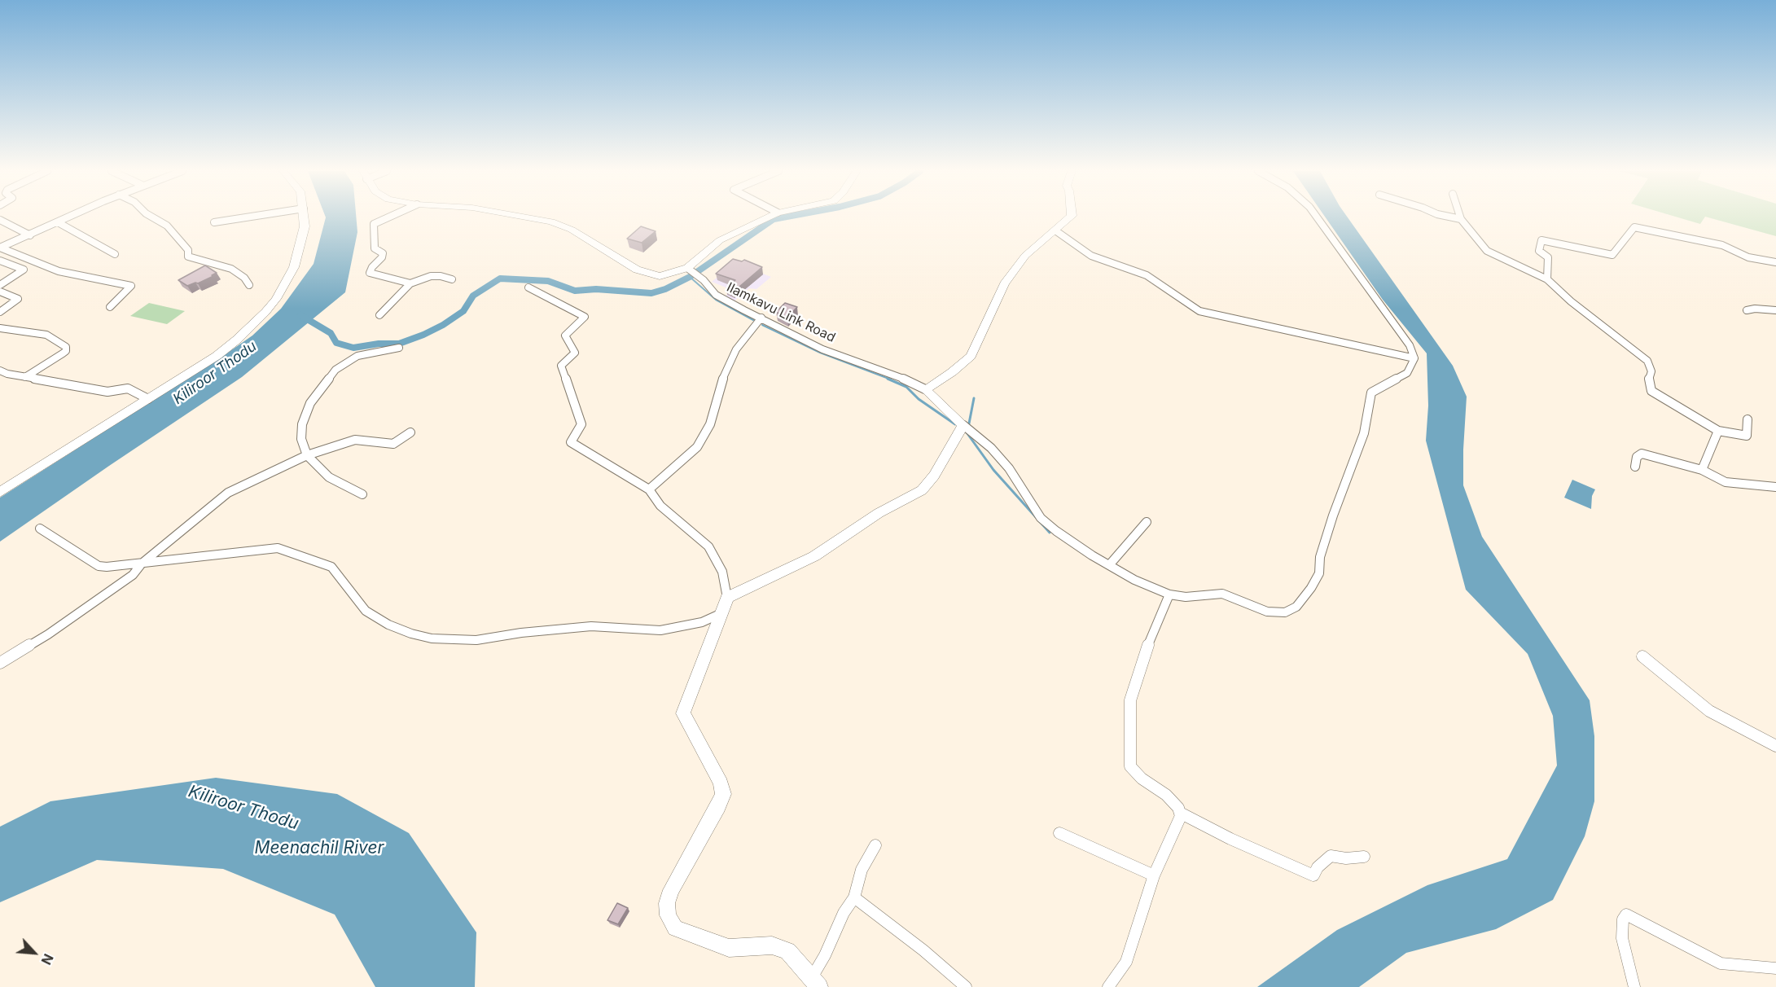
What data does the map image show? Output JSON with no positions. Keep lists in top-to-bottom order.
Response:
{
  "streets": {
    "street": ["Ilamkavu Link Road"]
  },
  "water": ["Kiliroor Thodu", "Meenachil River"],
  "north": "bottom right"
}
